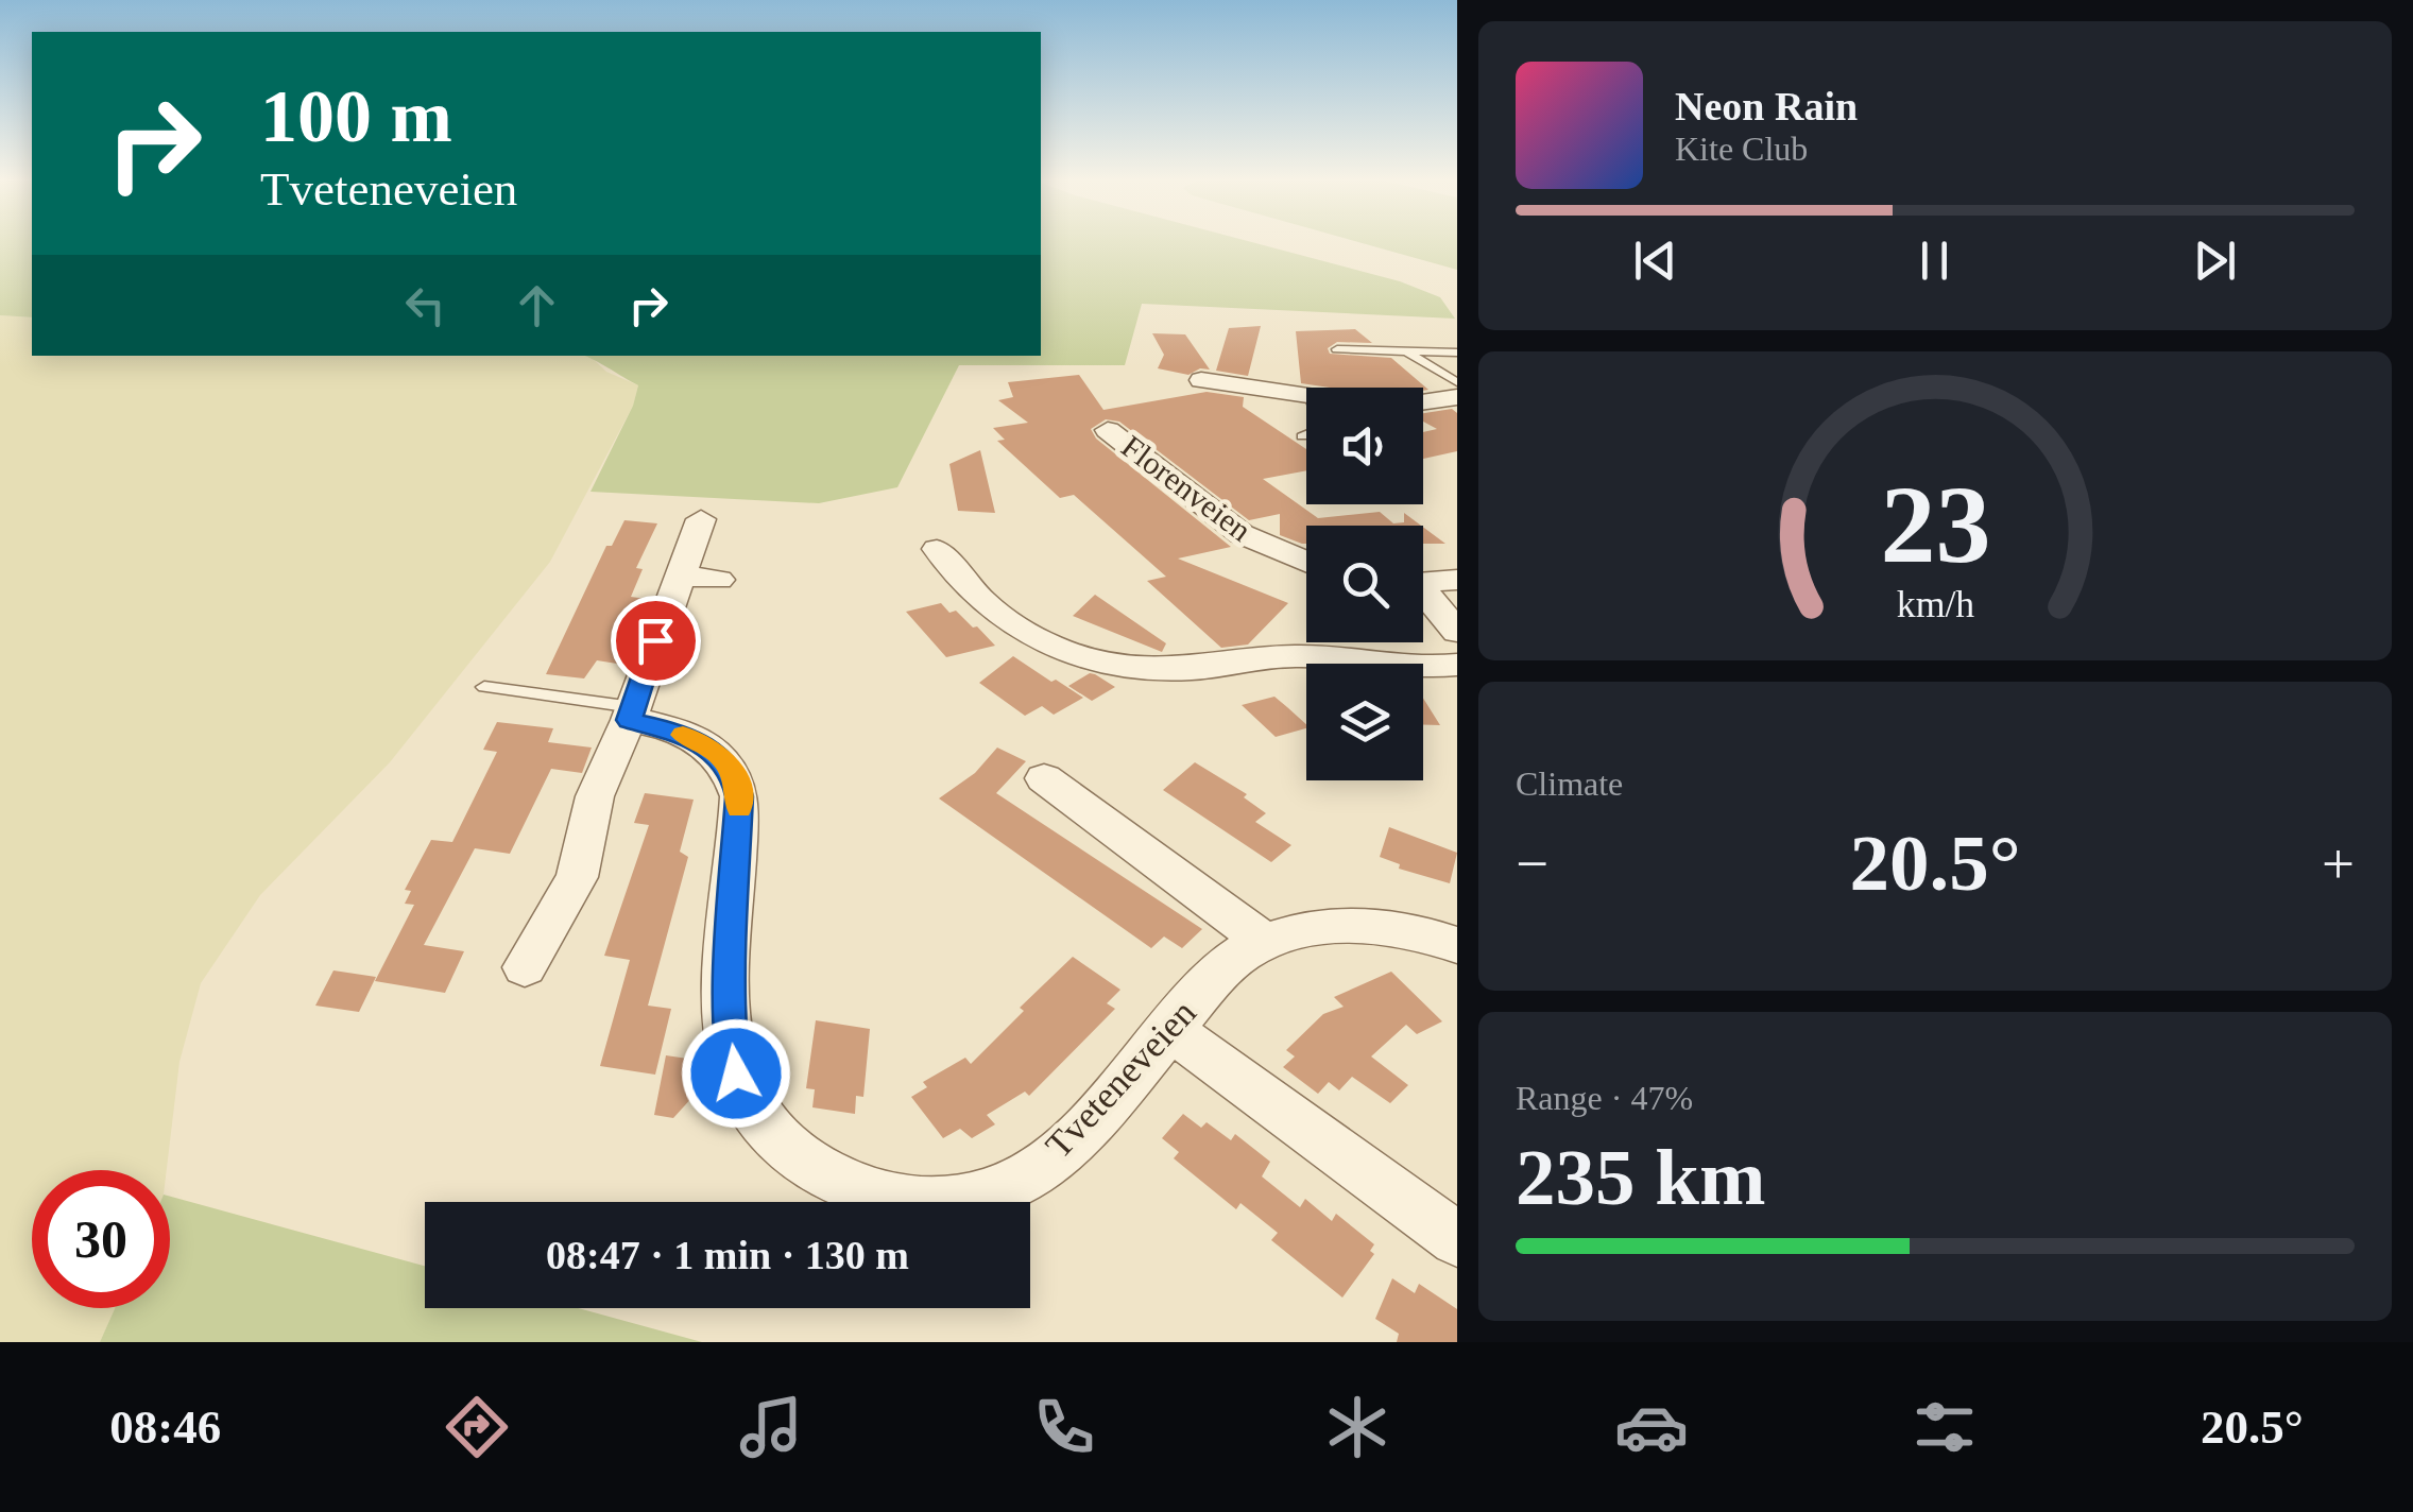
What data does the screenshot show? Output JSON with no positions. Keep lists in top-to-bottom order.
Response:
{
  "streets": {
    "street": ["Florenveien", "Tveteneveien"]
  },
  "page": {
    "turn": ["100 m", "Tveteneveien"],
    "song": ["Neon Rain", "Kite Club"],
    "tile": [
      "Climate",
      ["Range · 47%", "235 km"]
    ],
    "heat": ["−", "20.5°", "+"],
    "limit": "30",
    "trip": "08:47 · 1 min · 130 m",
    "tabs": ["08:46", "20.5°"],
    "gauge": ["23", "km/h"]
  }
}
